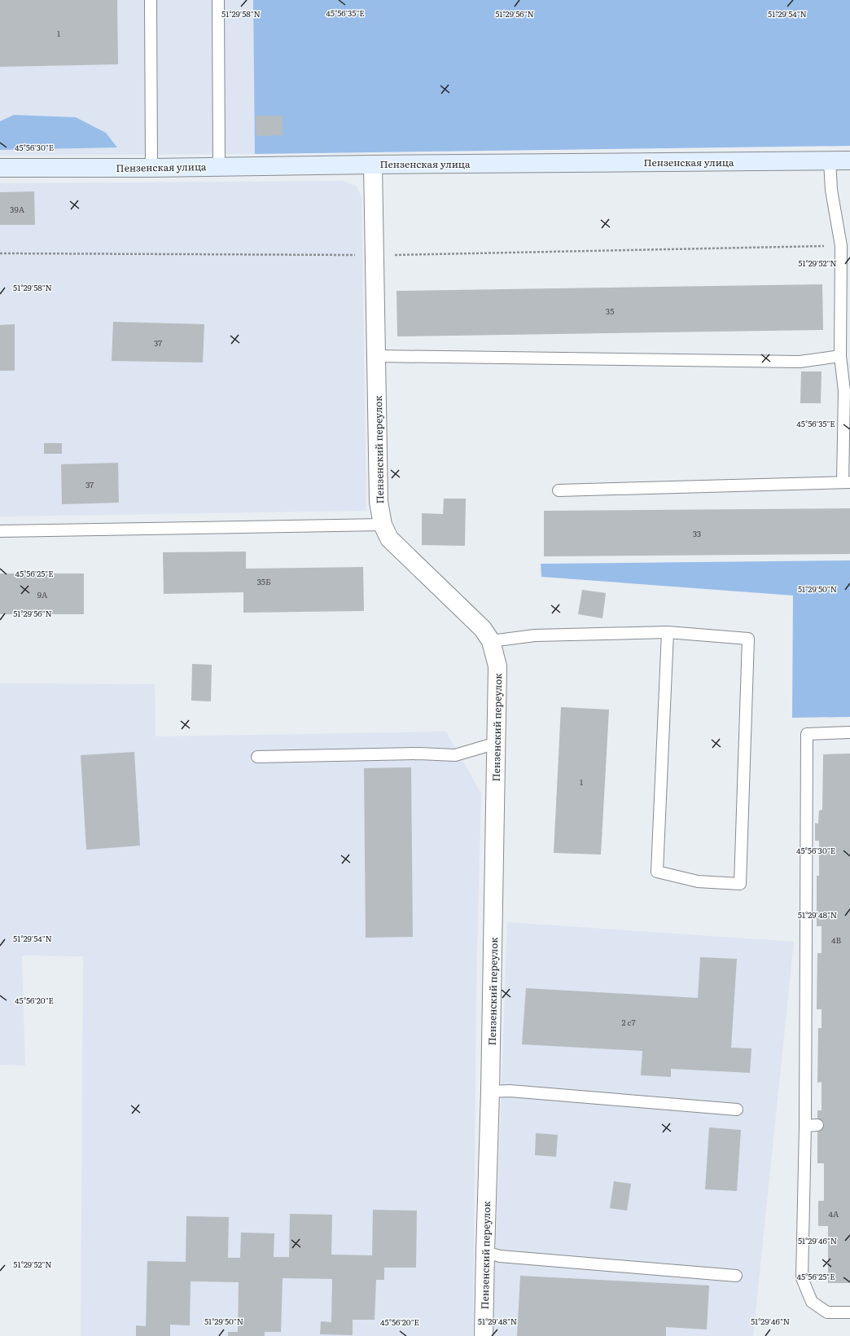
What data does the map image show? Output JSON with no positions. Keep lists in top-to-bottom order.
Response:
{
  "streets": {
    "street": ["Пензенская улица", "Пензенский переулок"]
  },
  "crossings": [
    ["Пензенская улица", "Пензенский переулок"]
  ],
  "house_numbers": [
    "1",
    "39А",
    "35",
    "37",
    "37",
    "33",
    "35Б",
    "9А",
    "1",
    "4В",
    "2 с7",
    "4А"
  ],
  "coordinates": [
    "45°56'35\"E",
    "51°29'58\"N",
    "51°29'56\"N",
    "51°29'54\"N",
    "45°56'30\"E",
    "51°29'52\"N",
    "45°56'25\"E",
    "51°29'50\"N",
    "51°29'48\"N",
    "45°56'20\"E",
    "51°29'46\"N"
  ]
}
